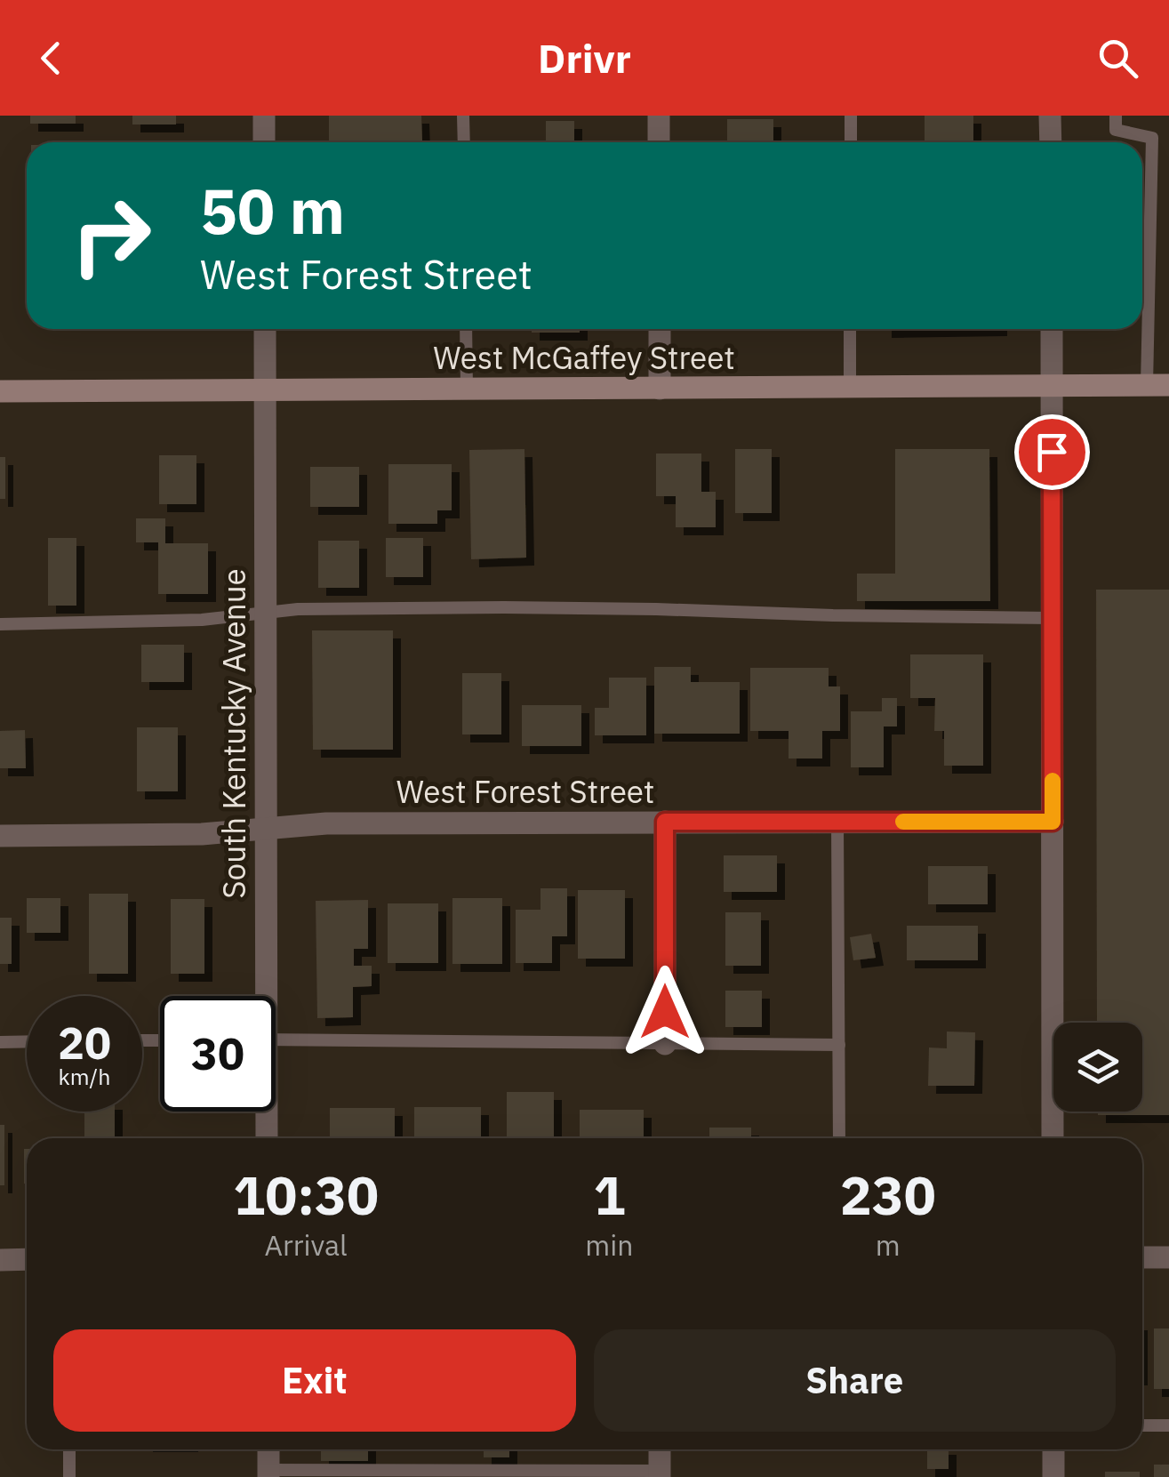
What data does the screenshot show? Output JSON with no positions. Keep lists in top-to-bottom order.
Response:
{
  "streets": {
    "main road": ["West McGaffey Street"],
    "street": ["South Kentucky Avenue", "West Forest Street"]
  },
  "crossings": [
    ["West McGaffey Street", "South Kentucky Avenue"],
    ["South Kentucky Avenue", "West Forest Street"]
  ],
  "page": {
    "header": "Drivr",
    "turn": ["50 m", "West Forest Street"],
    "speed": "20 km/h",
    "limit": "30",
    "eta": [
      "10:30",
      "Arrival",
      "1",
      "min",
      "230",
      "m"
    ],
    "buttons": ["Exit", "Share"]
  }
}
